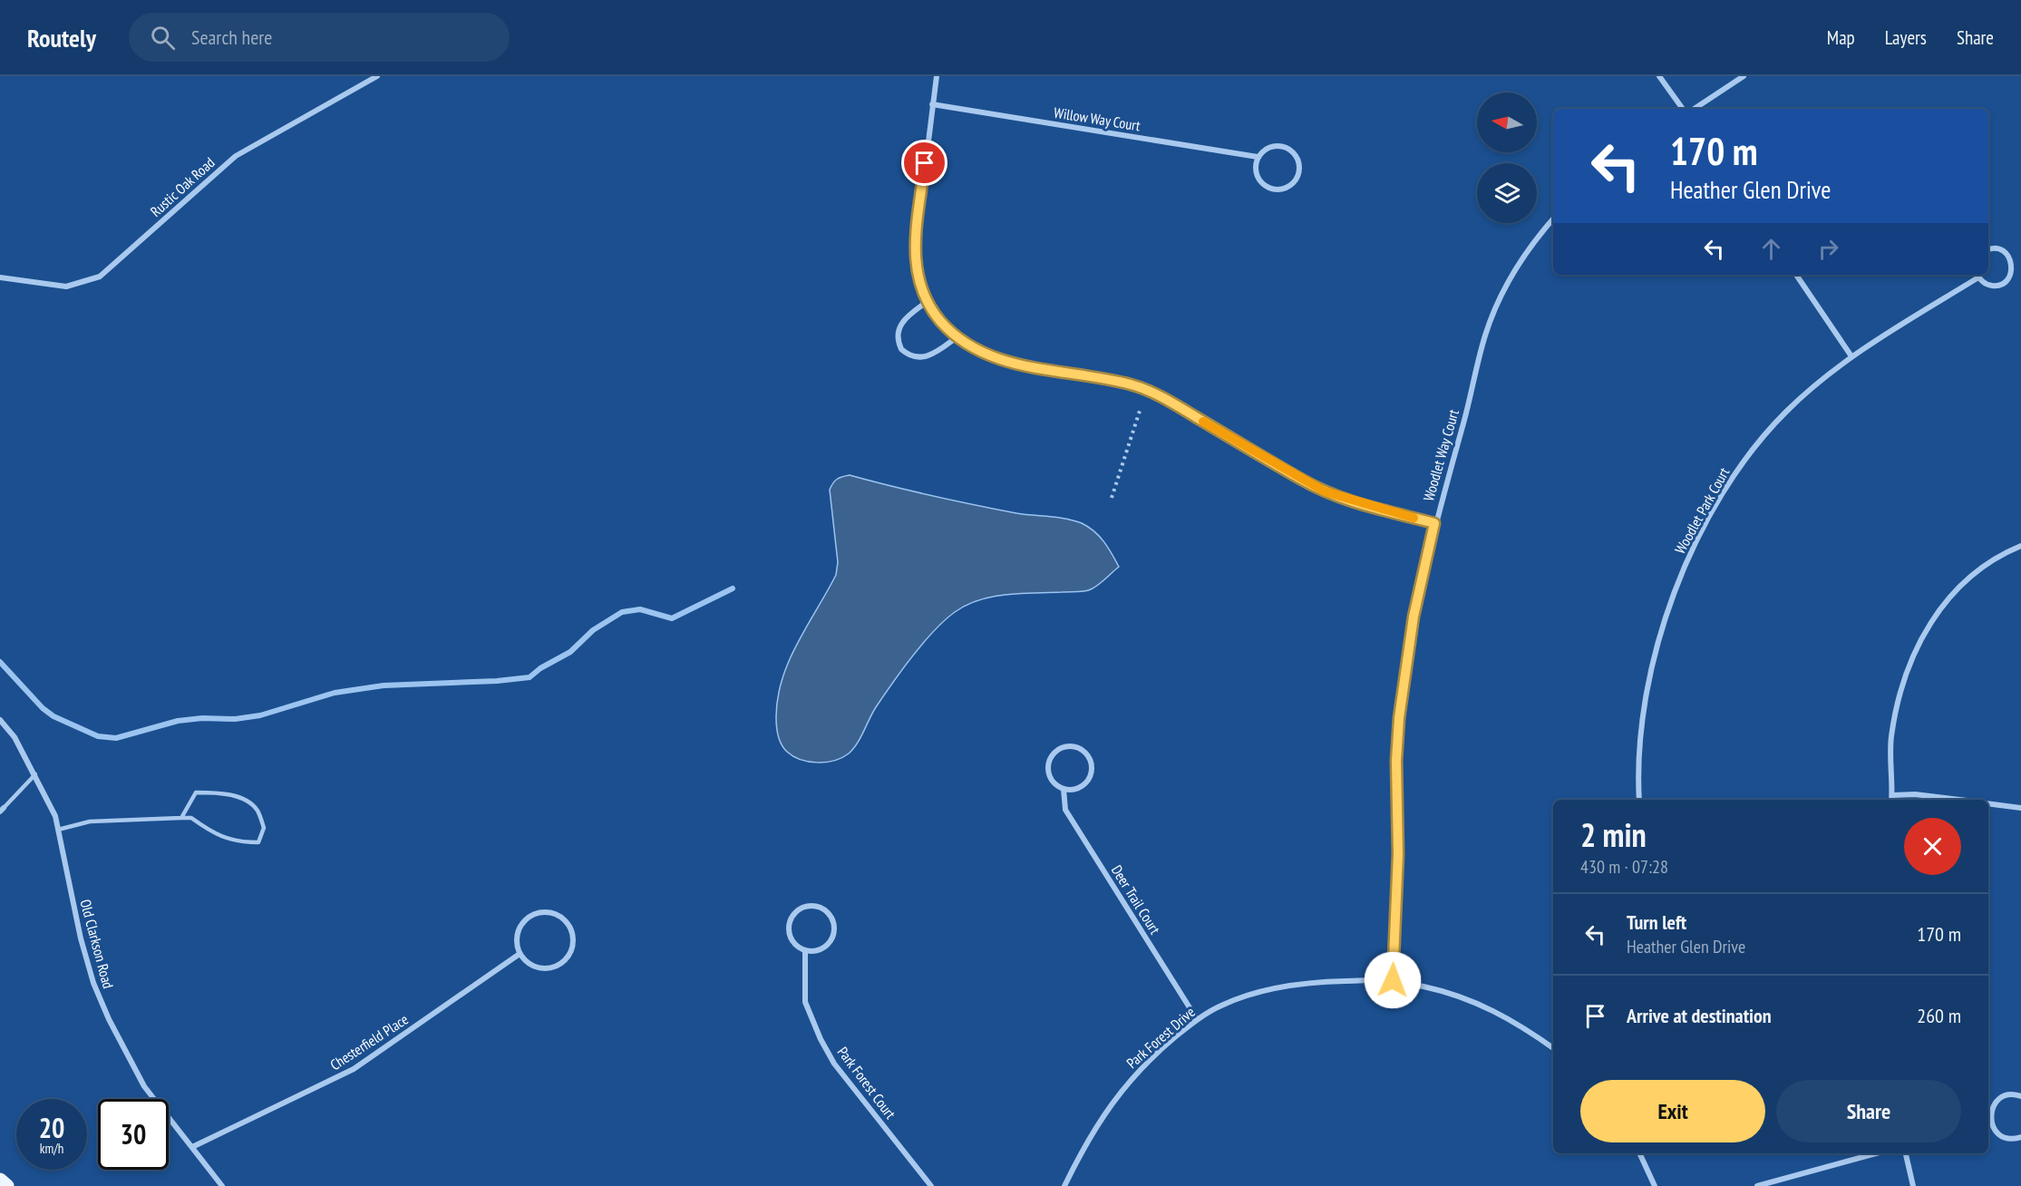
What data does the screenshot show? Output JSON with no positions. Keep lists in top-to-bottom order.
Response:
{
  "streets": {
    "street": [
      "Willow Way Court",
      "Rustic Oak Road",
      "Woodlet Way Court",
      "Woodlet Park Court",
      "Deer Trail Court",
      "Old Clarkson Road",
      "Park Forest Drive",
      "Chesterfield Place",
      "Park Forest Court"
    ]
  },
  "crossings": [
    ["Woodlet Way Court", "Park Forest Drive"],
    ["Deer Trail Court", "Park Forest Drive"],
    ["Old Clarkson Road", "Chesterfield Place"]
  ],
  "north": "left",
  "page": {
    "header": "Routely",
    "search": "Search here",
    "nav": ["Map", "Layers", "Share"],
    "turn": ["170 m", "Heather Glen Drive"],
    "heading": ["2 min", "430 m · 07:28"],
    "list": [
      {
        "name": "Turn left",
        "note": "Heather Glen Drive",
        "value": "170 m"
      },
      {
        "name": "Arrive at destination",
        "value": "260 m"
      }
    ],
    "buttons": ["Exit", "Share"],
    "speed": "20 km/h",
    "limit": "30"
  }
}
